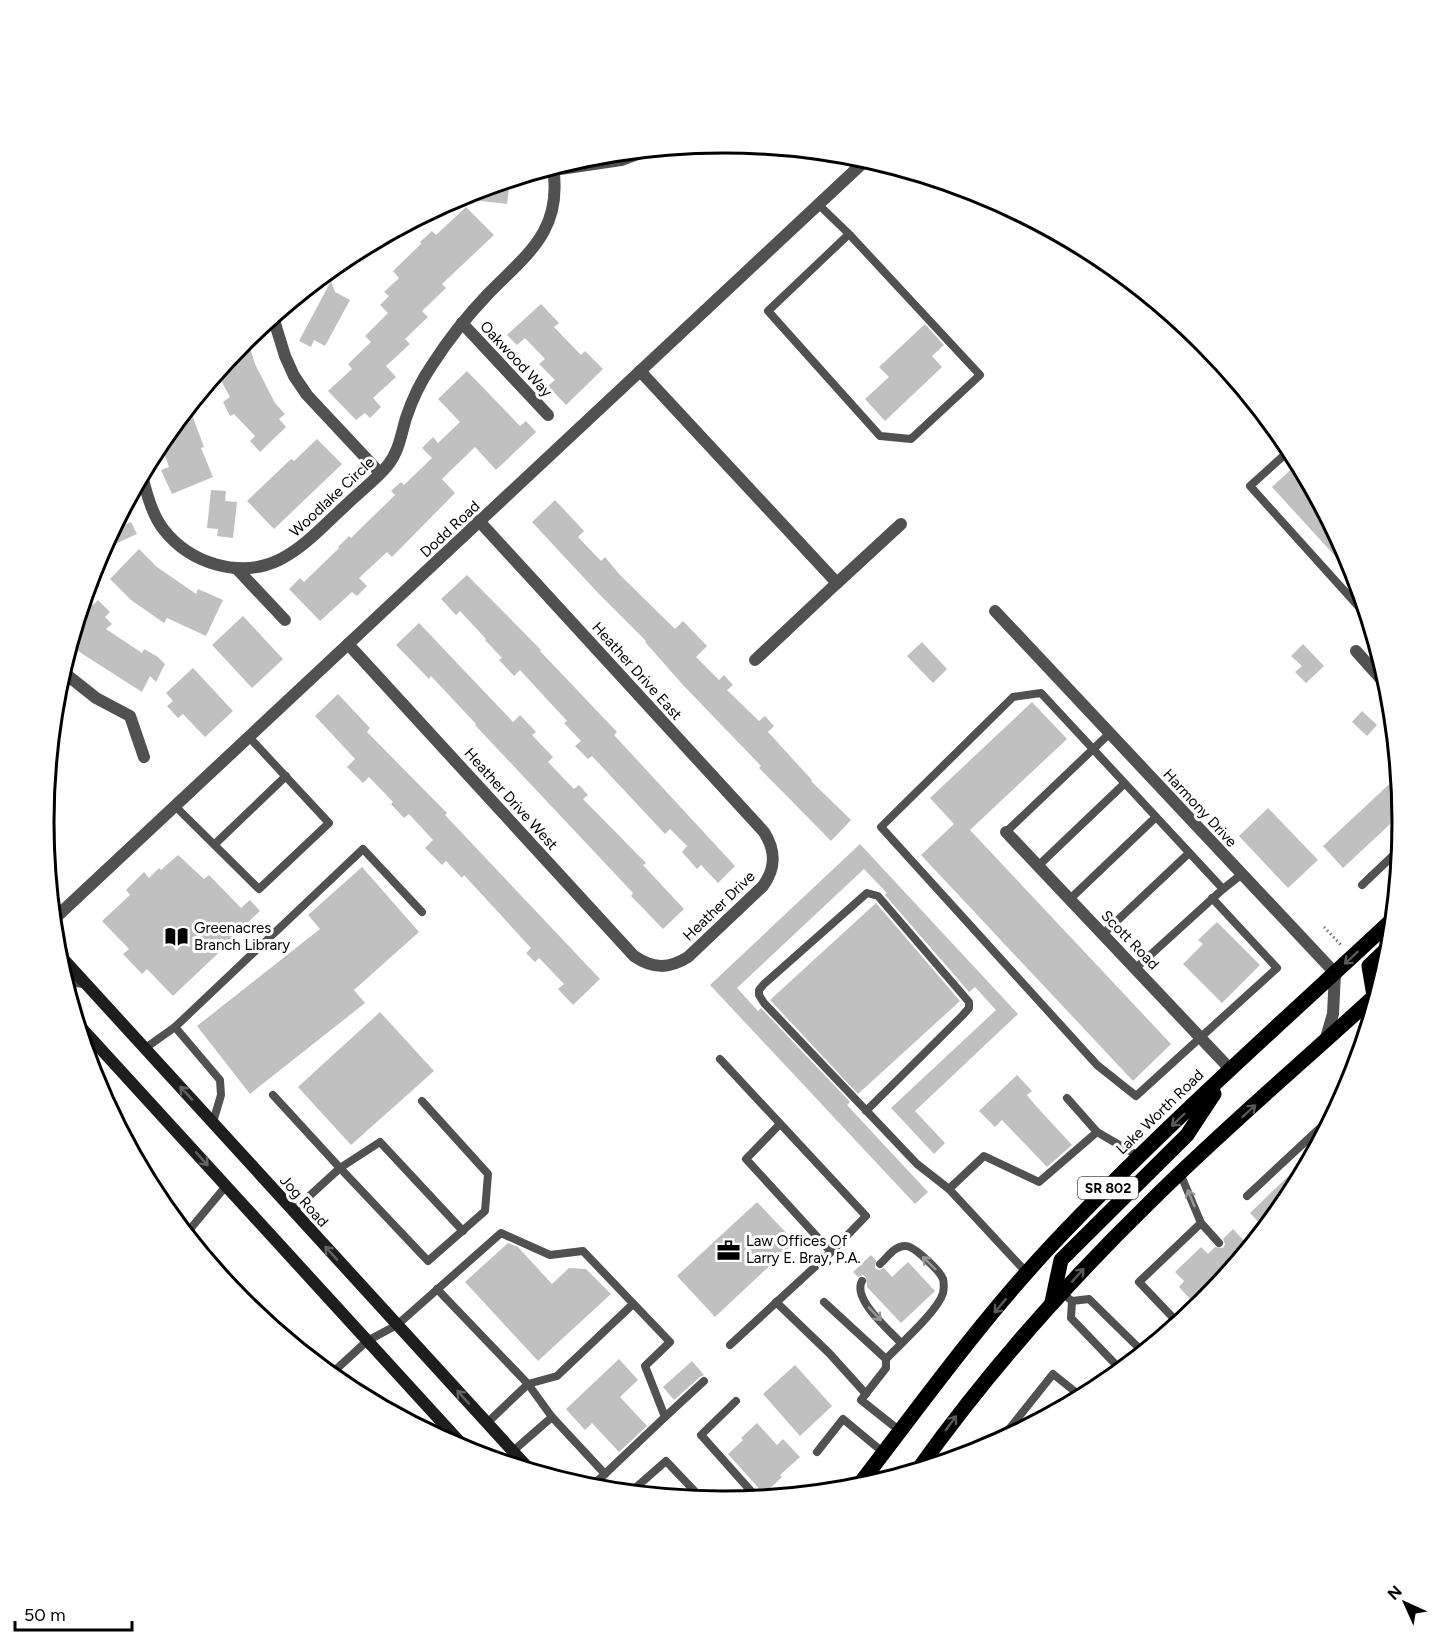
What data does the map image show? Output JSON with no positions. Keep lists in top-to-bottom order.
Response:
{
  "streets": {
    "main road": ["Lake Worth Road", "SR 802", "Jog Road"],
    "street": [
      "Oakwood Way",
      "Woodlake Circle",
      "Dodd Road",
      "Heather Drive East",
      "Heather Drive West",
      "Harmony Drive",
      "Heather Drive",
      "Scott Road"
    ]
  },
  "crossings": [
    ["Oakwood Way", "Woodlake Circle"],
    ["Dodd Road", "Heather Drive East"],
    ["Dodd Road", "Heather Drive West"],
    ["Heather Drive East", "Heather Drive"],
    ["Heather Drive West", "Heather Drive"],
    ["Harmony Drive", "Lake Worth Road"],
    ["Scott Road", "Lake Worth Road"]
  ],
  "places": {
    "library": ["Greenacres Branch Library"],
    "office": ["Law Offices Of Larry E. Bray, P.A."]
  },
  "scale_bar": "50 m",
  "north": "top left"
}
